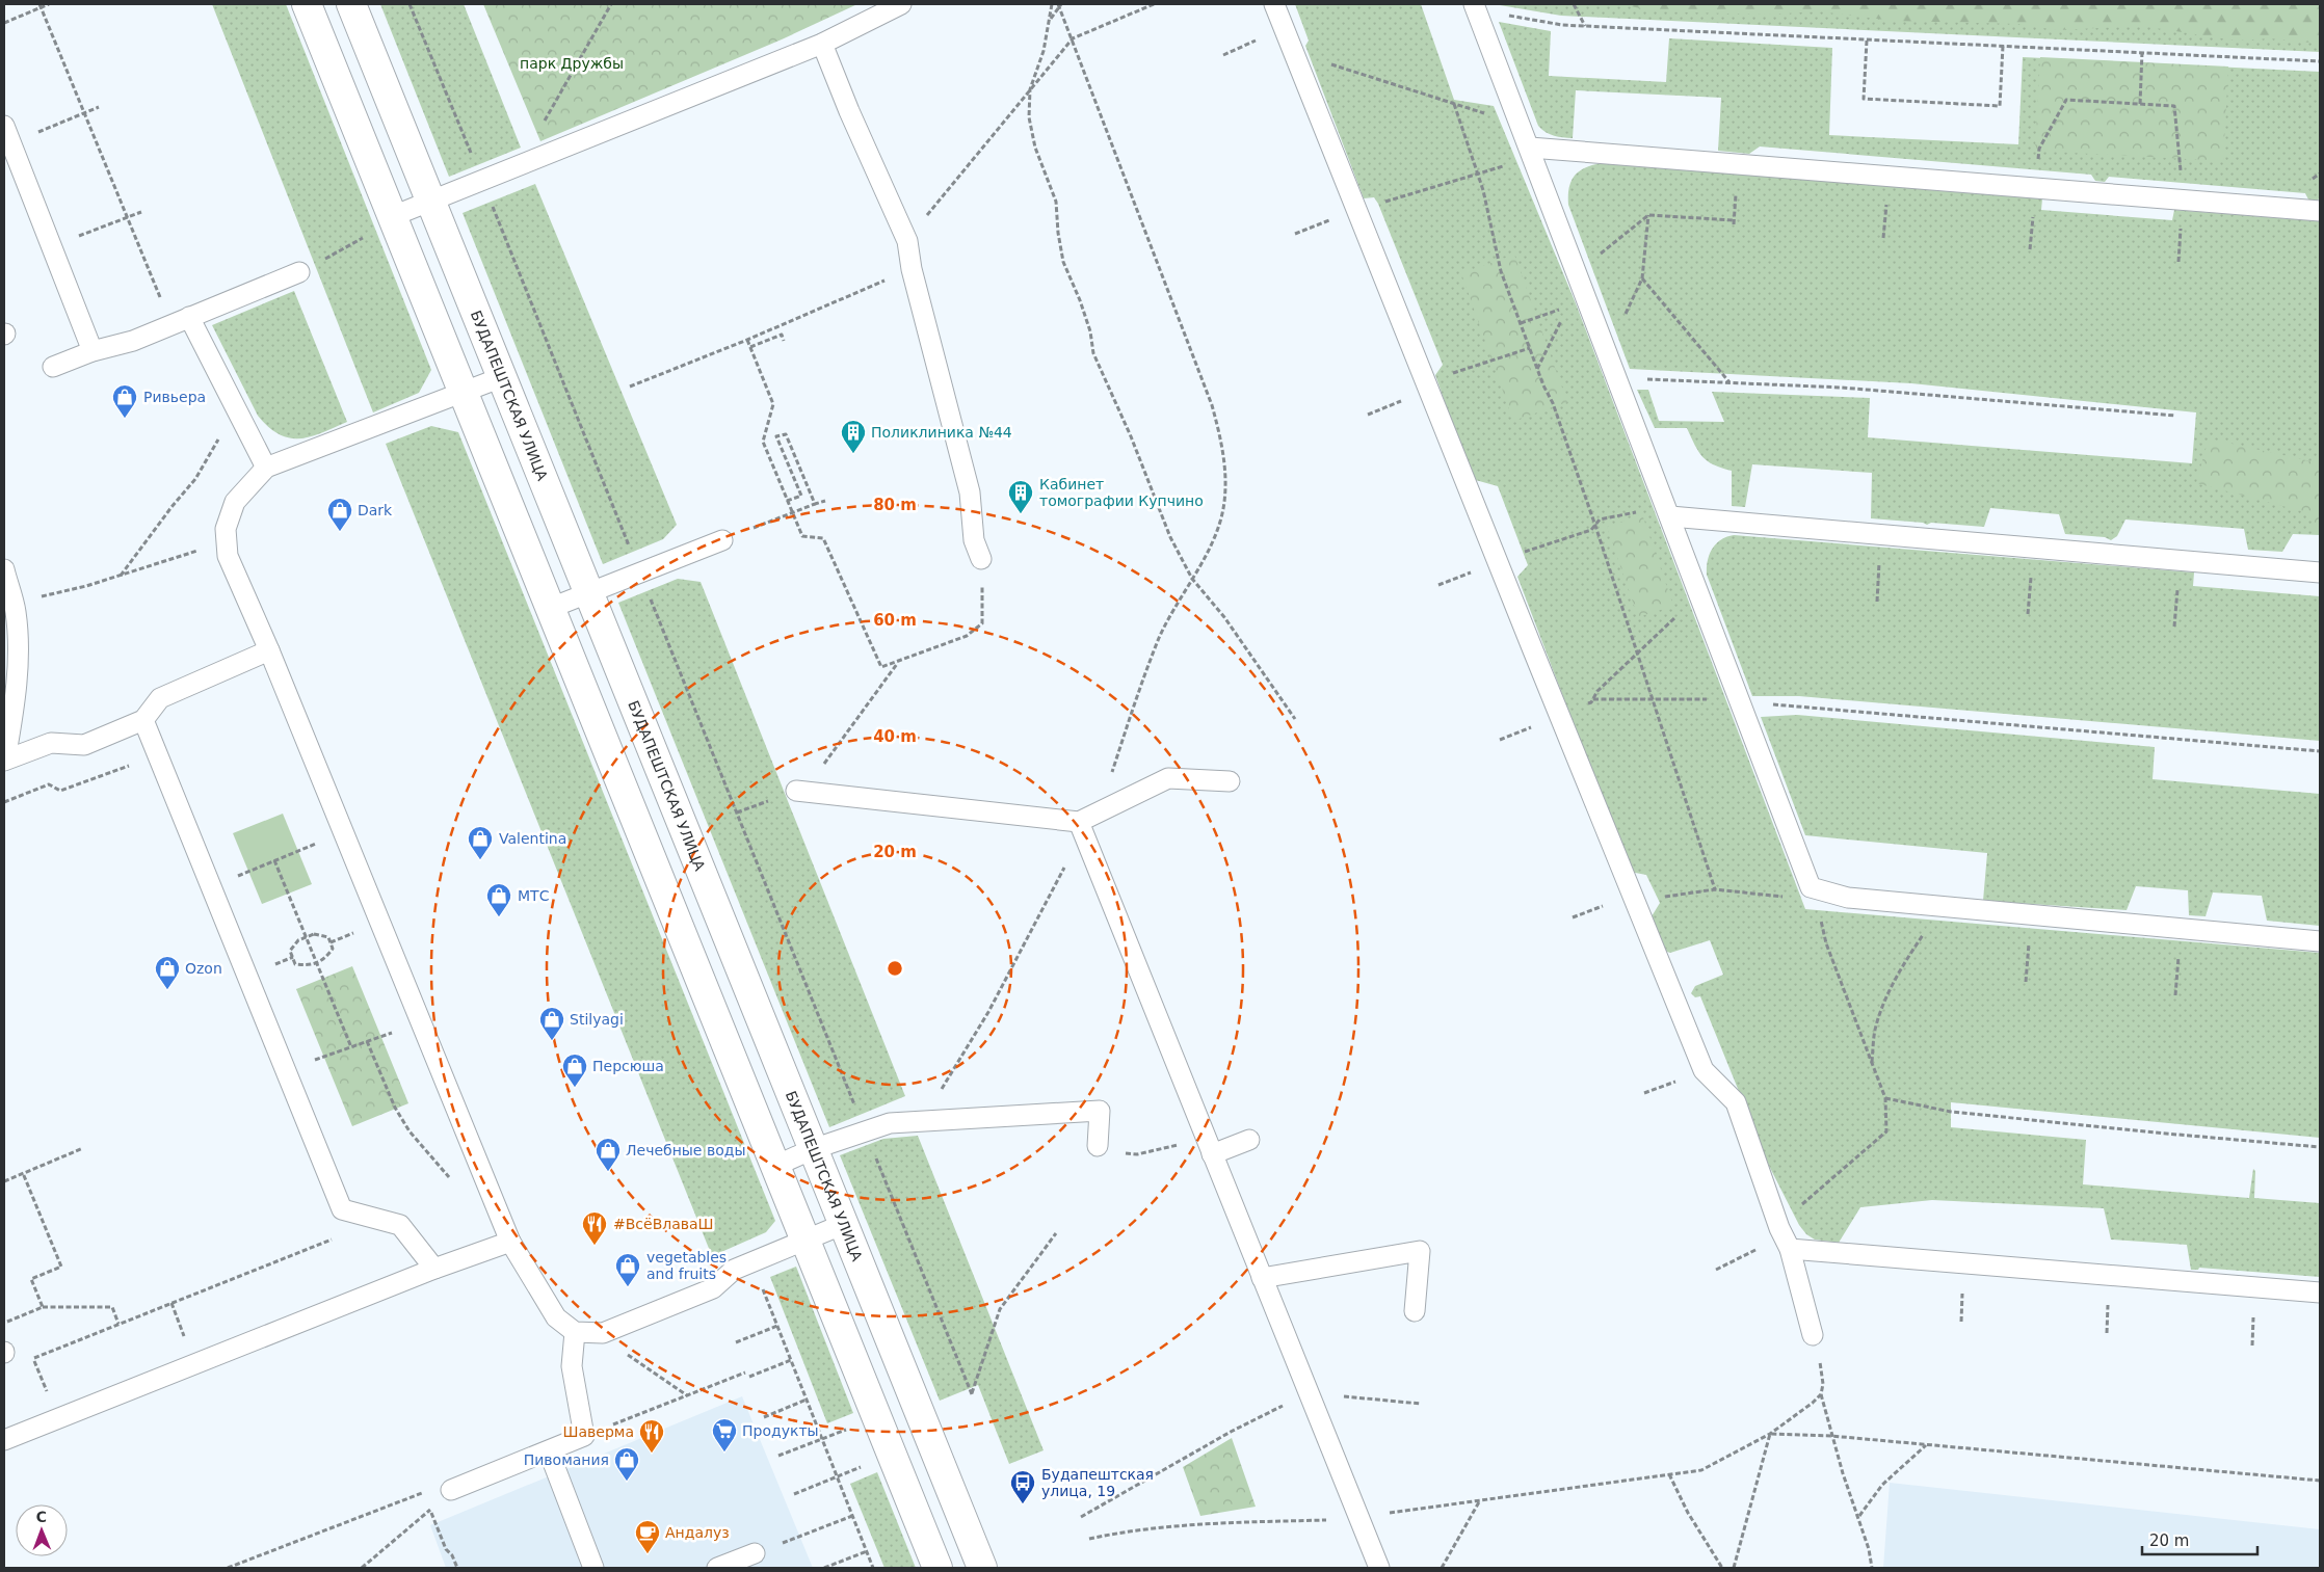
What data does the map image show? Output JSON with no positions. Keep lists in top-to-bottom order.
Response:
{
  "streets": {
    "street": ["БУДАПЕШТСКАЯ УЛИЦА"]
  },
  "parks": ["парк Дружбы"],
  "places": {
    "shop": [
      "Ривьера",
      "Dark",
      "Valentina",
      "МТС",
      "Ozon",
      "Stilyagi",
      "Персюша",
      "Лечебные воды",
      "vegetables and fruits",
      "Пивомания"
    ],
    "building": ["Поликлиника №44", "Кабинет томографии Купчино"],
    "restaurant": ["#ВсёВлаваШ", "Шаверма"],
    "supermarket": ["Продукты"],
    "bus stop": ["Будапештская улица, 19"],
    "cafe": ["Андалуз"]
  },
  "scale_bar": "20 m",
  "north": "top",
  "rings": [
    "80 m",
    "60 m",
    "40 m",
    "20 m"
  ]
}
